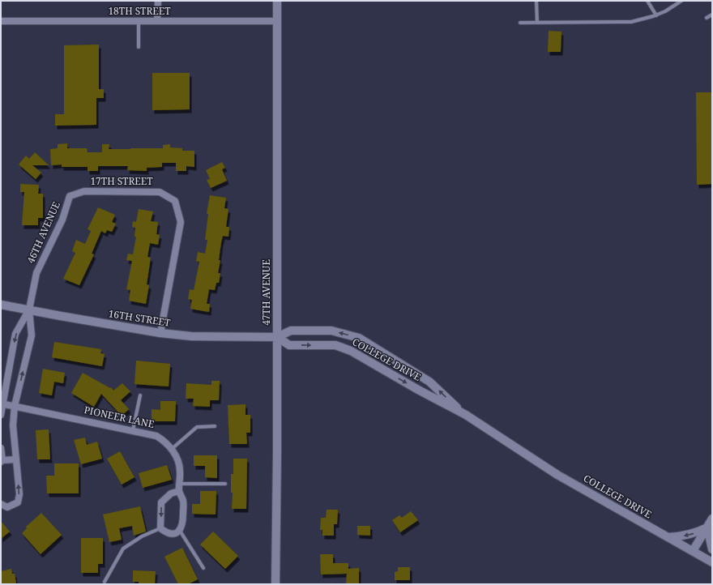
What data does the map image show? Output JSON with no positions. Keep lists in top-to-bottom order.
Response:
{
  "streets": {
    "main road": ["47TH AVENUE", "16TH STREET", "COLLEGE DRIVE"],
    "street": [
      "18TH STREET",
      "17TH STREET",
      "46TH AVENUE",
      "PIONEER LANE"
    ]
  },
  "crossings": [
    ["18TH STREET", "47TH AVENUE"],
    ["17TH STREET", "46TH AVENUE"],
    ["17TH STREET", "16TH STREET"],
    ["46TH AVENUE", "16TH STREET"],
    ["47TH AVENUE", "16TH STREET"],
    ["47TH AVENUE", "COLLEGE DRIVE"],
    ["16TH STREET", "COLLEGE DRIVE"]
  ]
}
